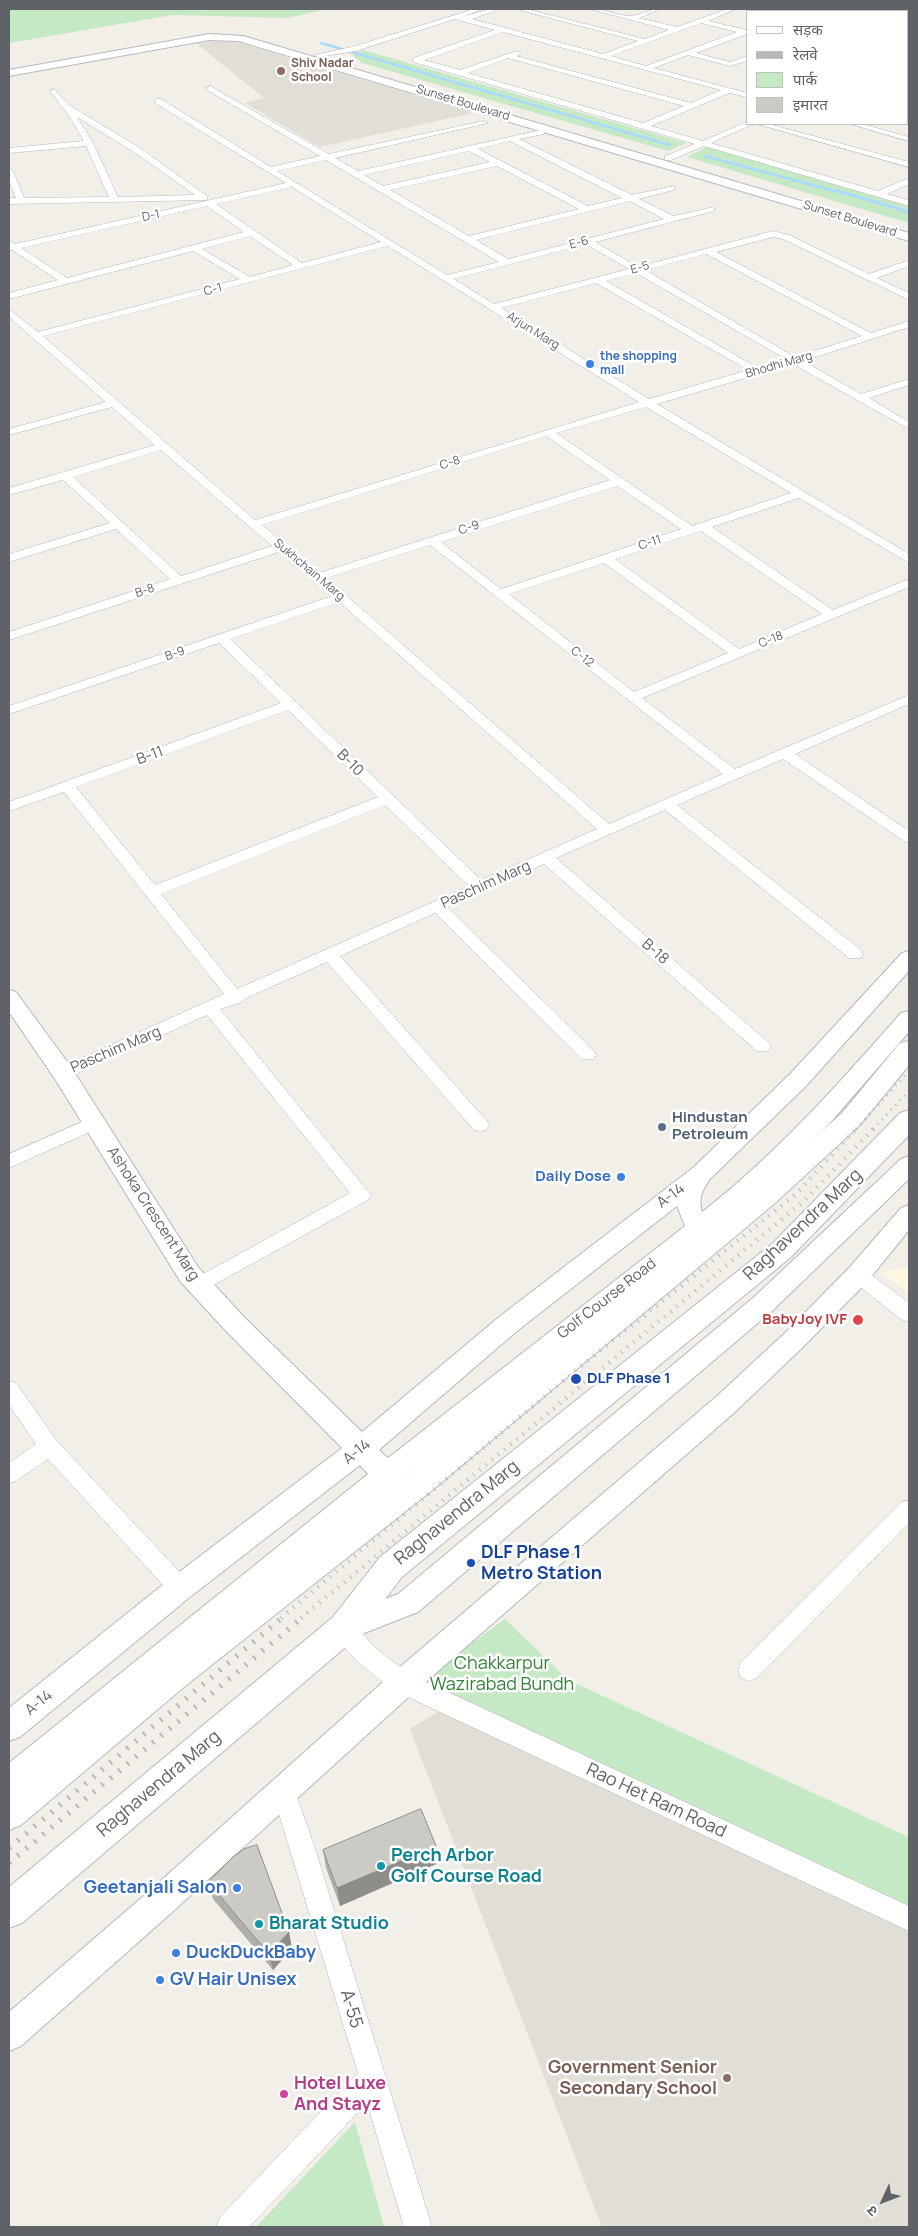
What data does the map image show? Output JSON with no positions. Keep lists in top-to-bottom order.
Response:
{
  "streets": {
    "main road": ["Sunset Boulevard", "Raghavendra Marg"],
    "street": [
      "D-1",
      "E-6",
      "E-5",
      "C-1",
      "Arjun Marg",
      "Bhodhi Marg",
      "C-8",
      "C-9",
      "C-11",
      "Sukhchain Marg",
      "B-8",
      "C-18",
      "B-9",
      "C-12",
      "B-11",
      "B-10",
      "Paschim Marg",
      "B-18",
      "A-14",
      "Ashoka Crescent Marg",
      "Golf Course Road",
      "Rao Het Ram Road",
      "A-55"
    ]
  },
  "crossings": [
    ["D-1", "Arjun Marg"],
    ["E-6", "Arjun Marg"],
    ["E-5", "Arjun Marg"],
    ["C-1", "Arjun Marg"],
    ["C-1", "Sukhchain Marg"],
    ["Arjun Marg", "Bhodhi Marg"],
    ["Arjun Marg", "C-8"],
    ["Arjun Marg", "C-11"],
    ["Bhodhi Marg", "C-8"],
    ["C-8", "Sukhchain Marg"],
    ["C-9", "Sukhchain Marg"],
    ["C-9", "C-12"],
    ["C-11", "C-12"],
    ["Sukhchain Marg", "B-8"],
    ["Sukhchain Marg", "B-9"],
    ["Sukhchain Marg", "Paschim Marg"],
    ["C-18", "C-12"],
    ["B-9", "B-10"],
    ["C-12", "Paschim Marg"],
    ["B-11", "B-10"],
    ["B-10", "Paschim Marg"],
    ["Paschim Marg", "B-18"],
    ["Paschim Marg", "Ashoka Crescent Marg"],
    ["A-14", "Ashoka Crescent Marg"],
    ["Ashoka Crescent Marg", "Golf Course Road"],
    ["Raghavendra Marg", "Rao Het Ram Road"]
  ],
  "parks": ["Chakkarpur Wazirabad Bundh"],
  "places": [
    "Shiv Nadar School",
    "the shopping mall",
    "Hindustan Petroleum",
    "Daily Dose",
    "BabyJoy IVF",
    "DLF Phase 1",
    "DLF Phase 1 Metro Station",
    "Perch Arbor Golf Course Road",
    "Geetanjali Salon",
    "Bharat Studio",
    "DuckDuckBaby",
    "GV Hair Unisex",
    "Government Senior Secondary School",
    "Hotel Luxe And Stayz"
  ],
  "legend": [
    "सड़क",
    "रेलवे",
    "पार्क",
    "इमारत"
  ],
  "north": "bottom left"
}
